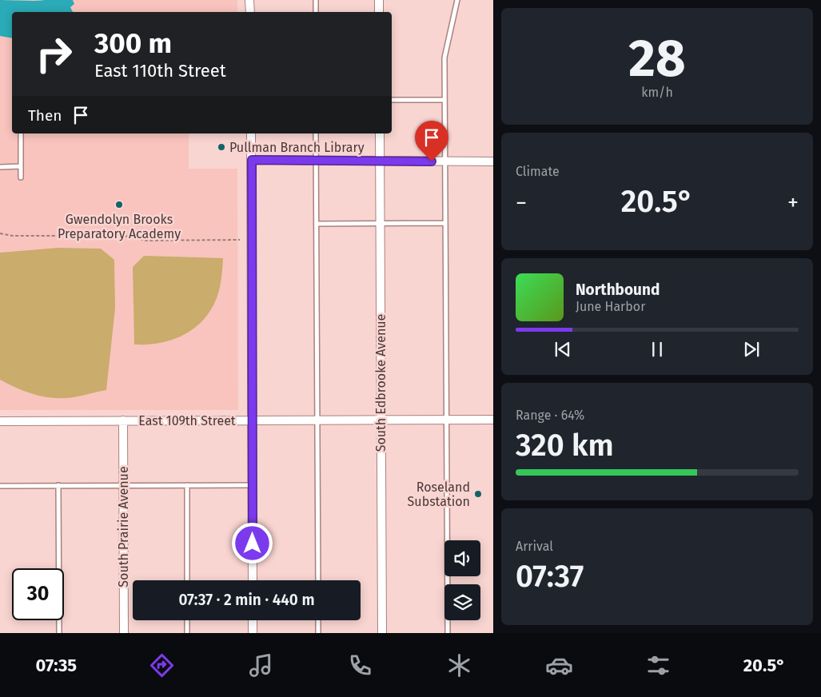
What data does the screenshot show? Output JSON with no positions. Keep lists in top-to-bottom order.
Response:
{
  "streets": {
    "street": ["South Edbrooke Avenue", "East 109th Street", "South Prairie Avenue"]
  },
  "crossings": [
    ["South Edbrooke Avenue", "East 109th Street"],
    ["East 109th Street", "South Prairie Avenue"]
  ],
  "places": ["Pullman Branch Library", "Gwendolyn Brooks Preparatory Academy", "Roseland Substation"],
  "page": {
    "tile": [
      ["28", "km/h"],
      "Climate",
      ["Range · 64%", "320 km"],
      ["Arrival", "07:37"]
    ],
    "turn": ["300 m", "East 110th Street"],
    "then": "Then",
    "heat": ["−", "20.5°", "+"],
    "song": ["Northbound", "June Harbor"],
    "limit": "30",
    "trip": "07:37 · 2 min · 440 m",
    "tabs": ["07:35", "20.5°"]
  }
}
